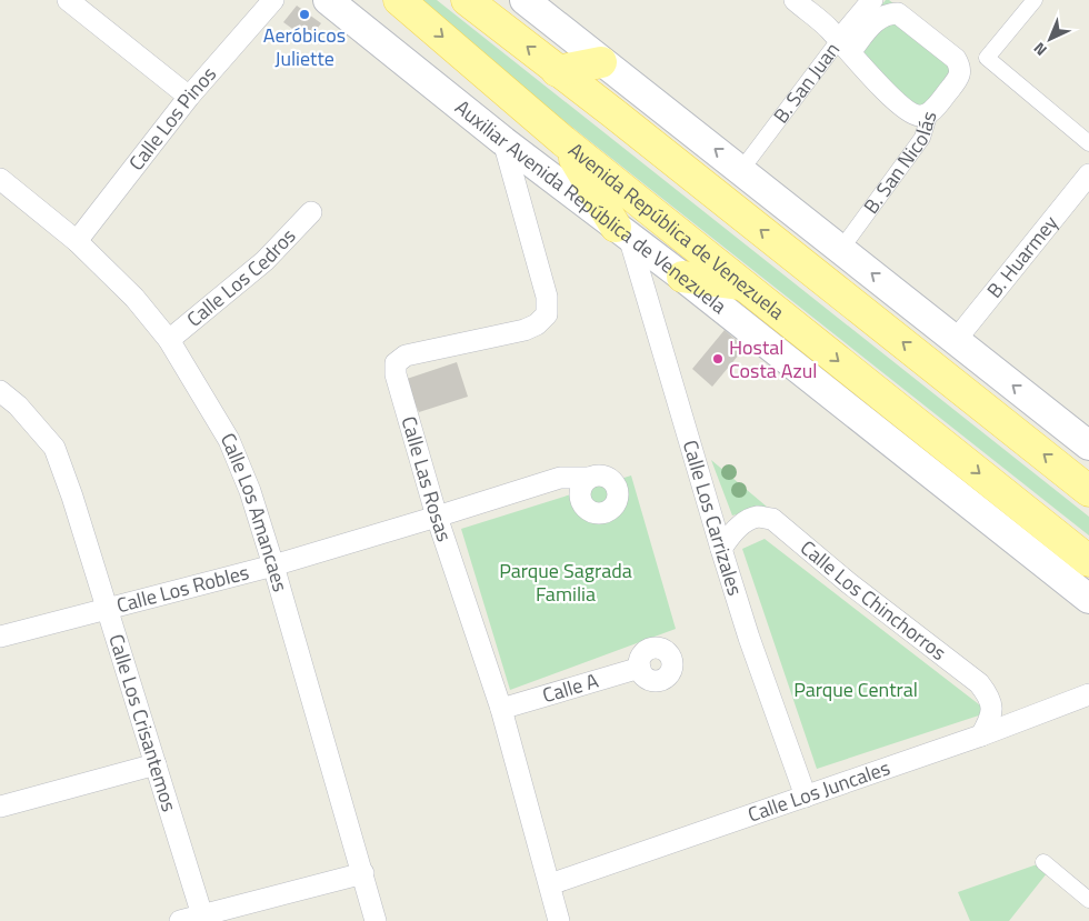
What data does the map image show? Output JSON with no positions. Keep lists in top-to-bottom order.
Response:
{
  "streets": {
    "main road": ["Auxiliar Avenida República de Venezuela", "Avenida República de Venezuela"],
    "street": [
      "B. San Juan",
      "Calle Los Pinos",
      "B. San Nicolás",
      "B. Huarmey",
      "Calle Los Cedros",
      "Calle Las Rosas",
      "Calle Los Amancaes",
      "Calle Los Carrizales",
      "Calle Los Robles",
      "Calle Los Chinchorros",
      "Calle A",
      "Calle Los Crisantemos",
      "Calle Los Juncales"
    ]
  },
  "crossings": [
    ["B. San Juan", "B. San Nicolás"],
    ["Calle Los Pinos", "Calle Los Amancaes"],
    ["Auxiliar Avenida República de Venezuela", "Calle Las Rosas"],
    ["Auxiliar Avenida República de Venezuela", "Calle Los Carrizales"],
    ["Calle Los Cedros", "Calle Los Amancaes"],
    ["Calle Las Rosas", "Calle Los Robles"],
    ["Calle Las Rosas", "Calle A"],
    ["Calle Las Rosas", "Calle Los Juncales"],
    ["Calle Los Amancaes", "Calle Los Robles"],
    ["Calle Los Carrizales", "Calle Los Chinchorros"],
    ["Calle Los Carrizales", "Calle Los Juncales"],
    ["Calle Los Robles", "Calle Los Crisantemos"],
    ["Calle Los Chinchorros", "Calle Los Juncales"]
  ],
  "parks": ["Parque Sagrada Familia", "Parque Central"],
  "places": ["Aeróbicos Juliette", "Hostal Costa Azul"],
  "north": "bottom left"
}
